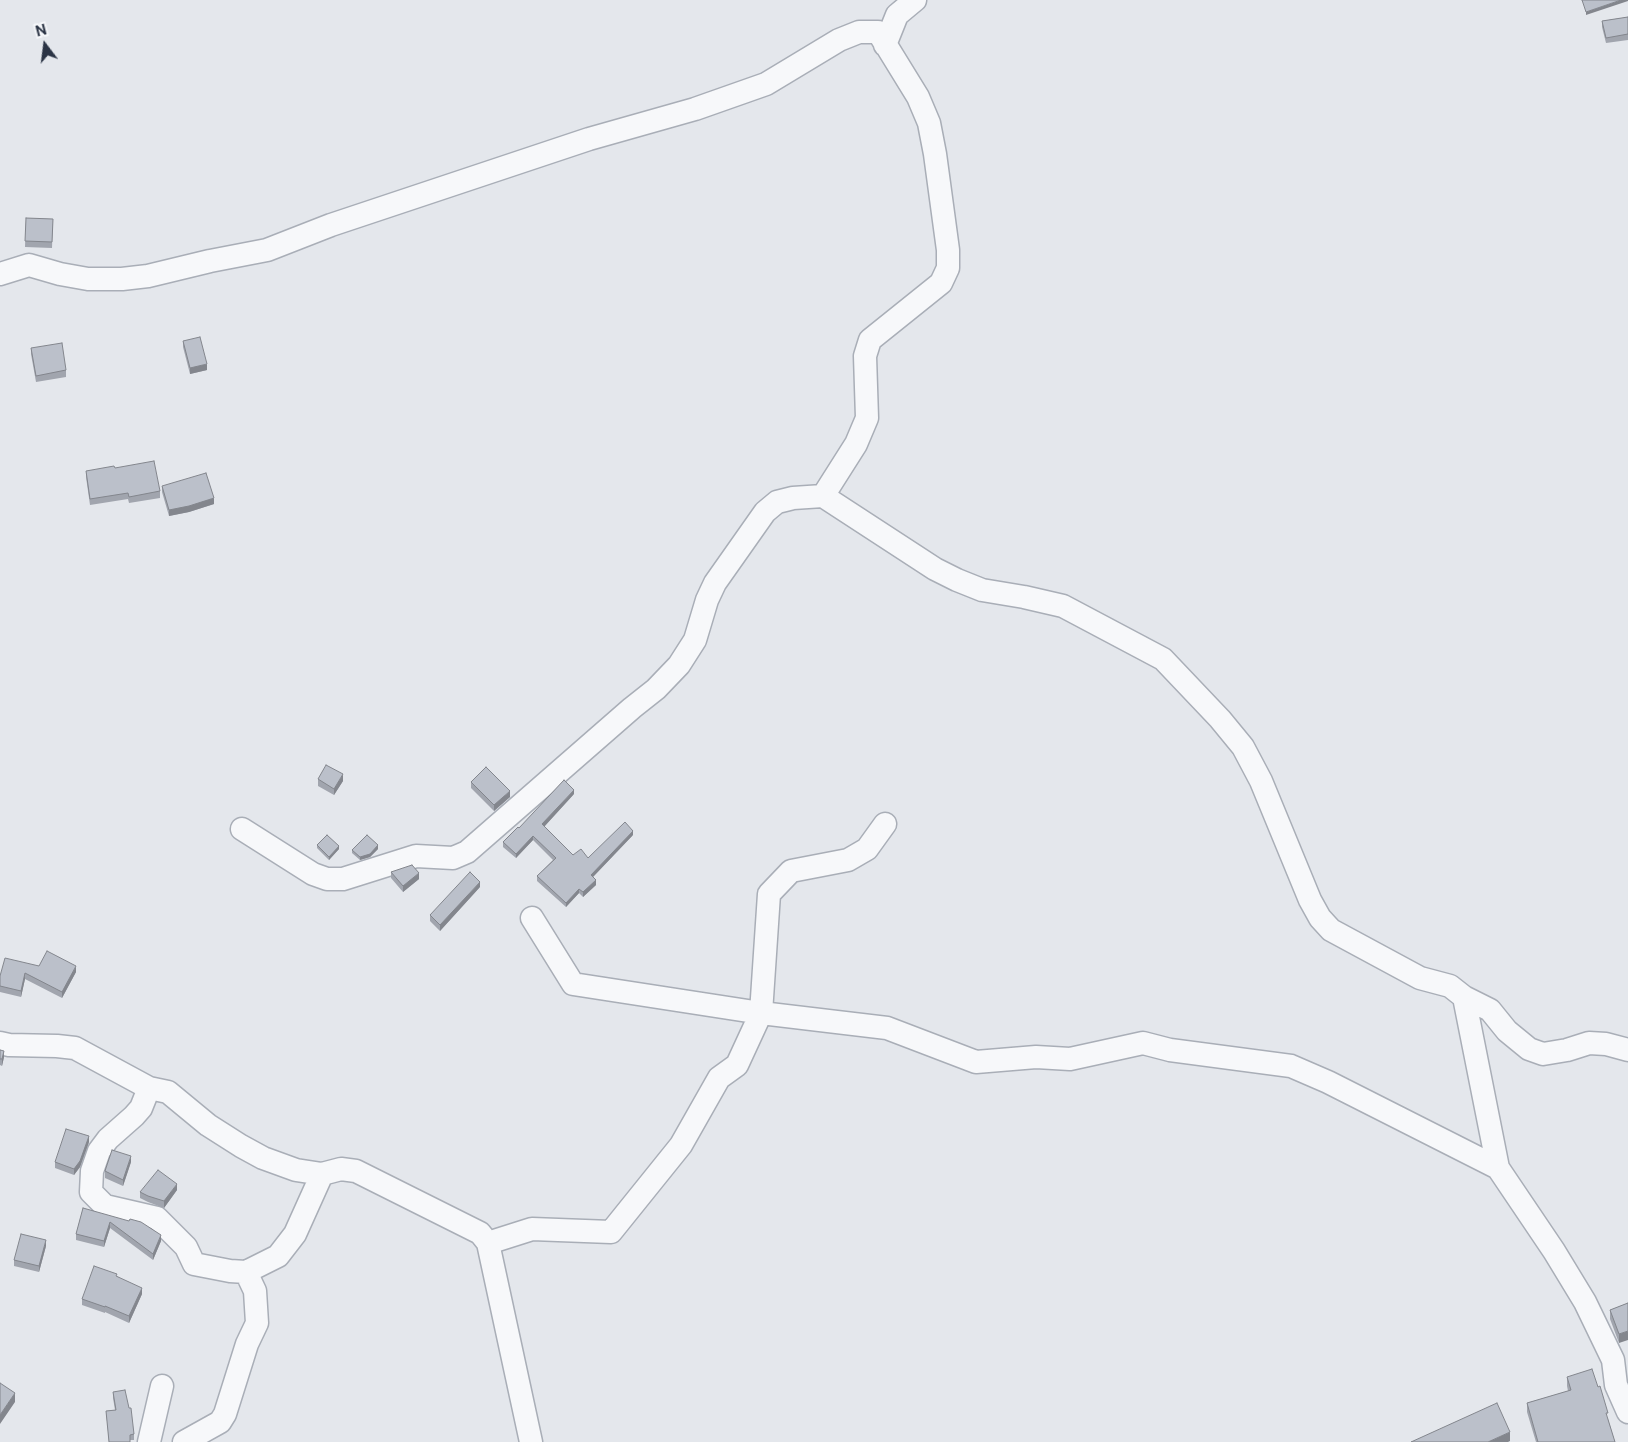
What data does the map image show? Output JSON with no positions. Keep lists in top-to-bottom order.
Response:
{
  "north": "top"
}
